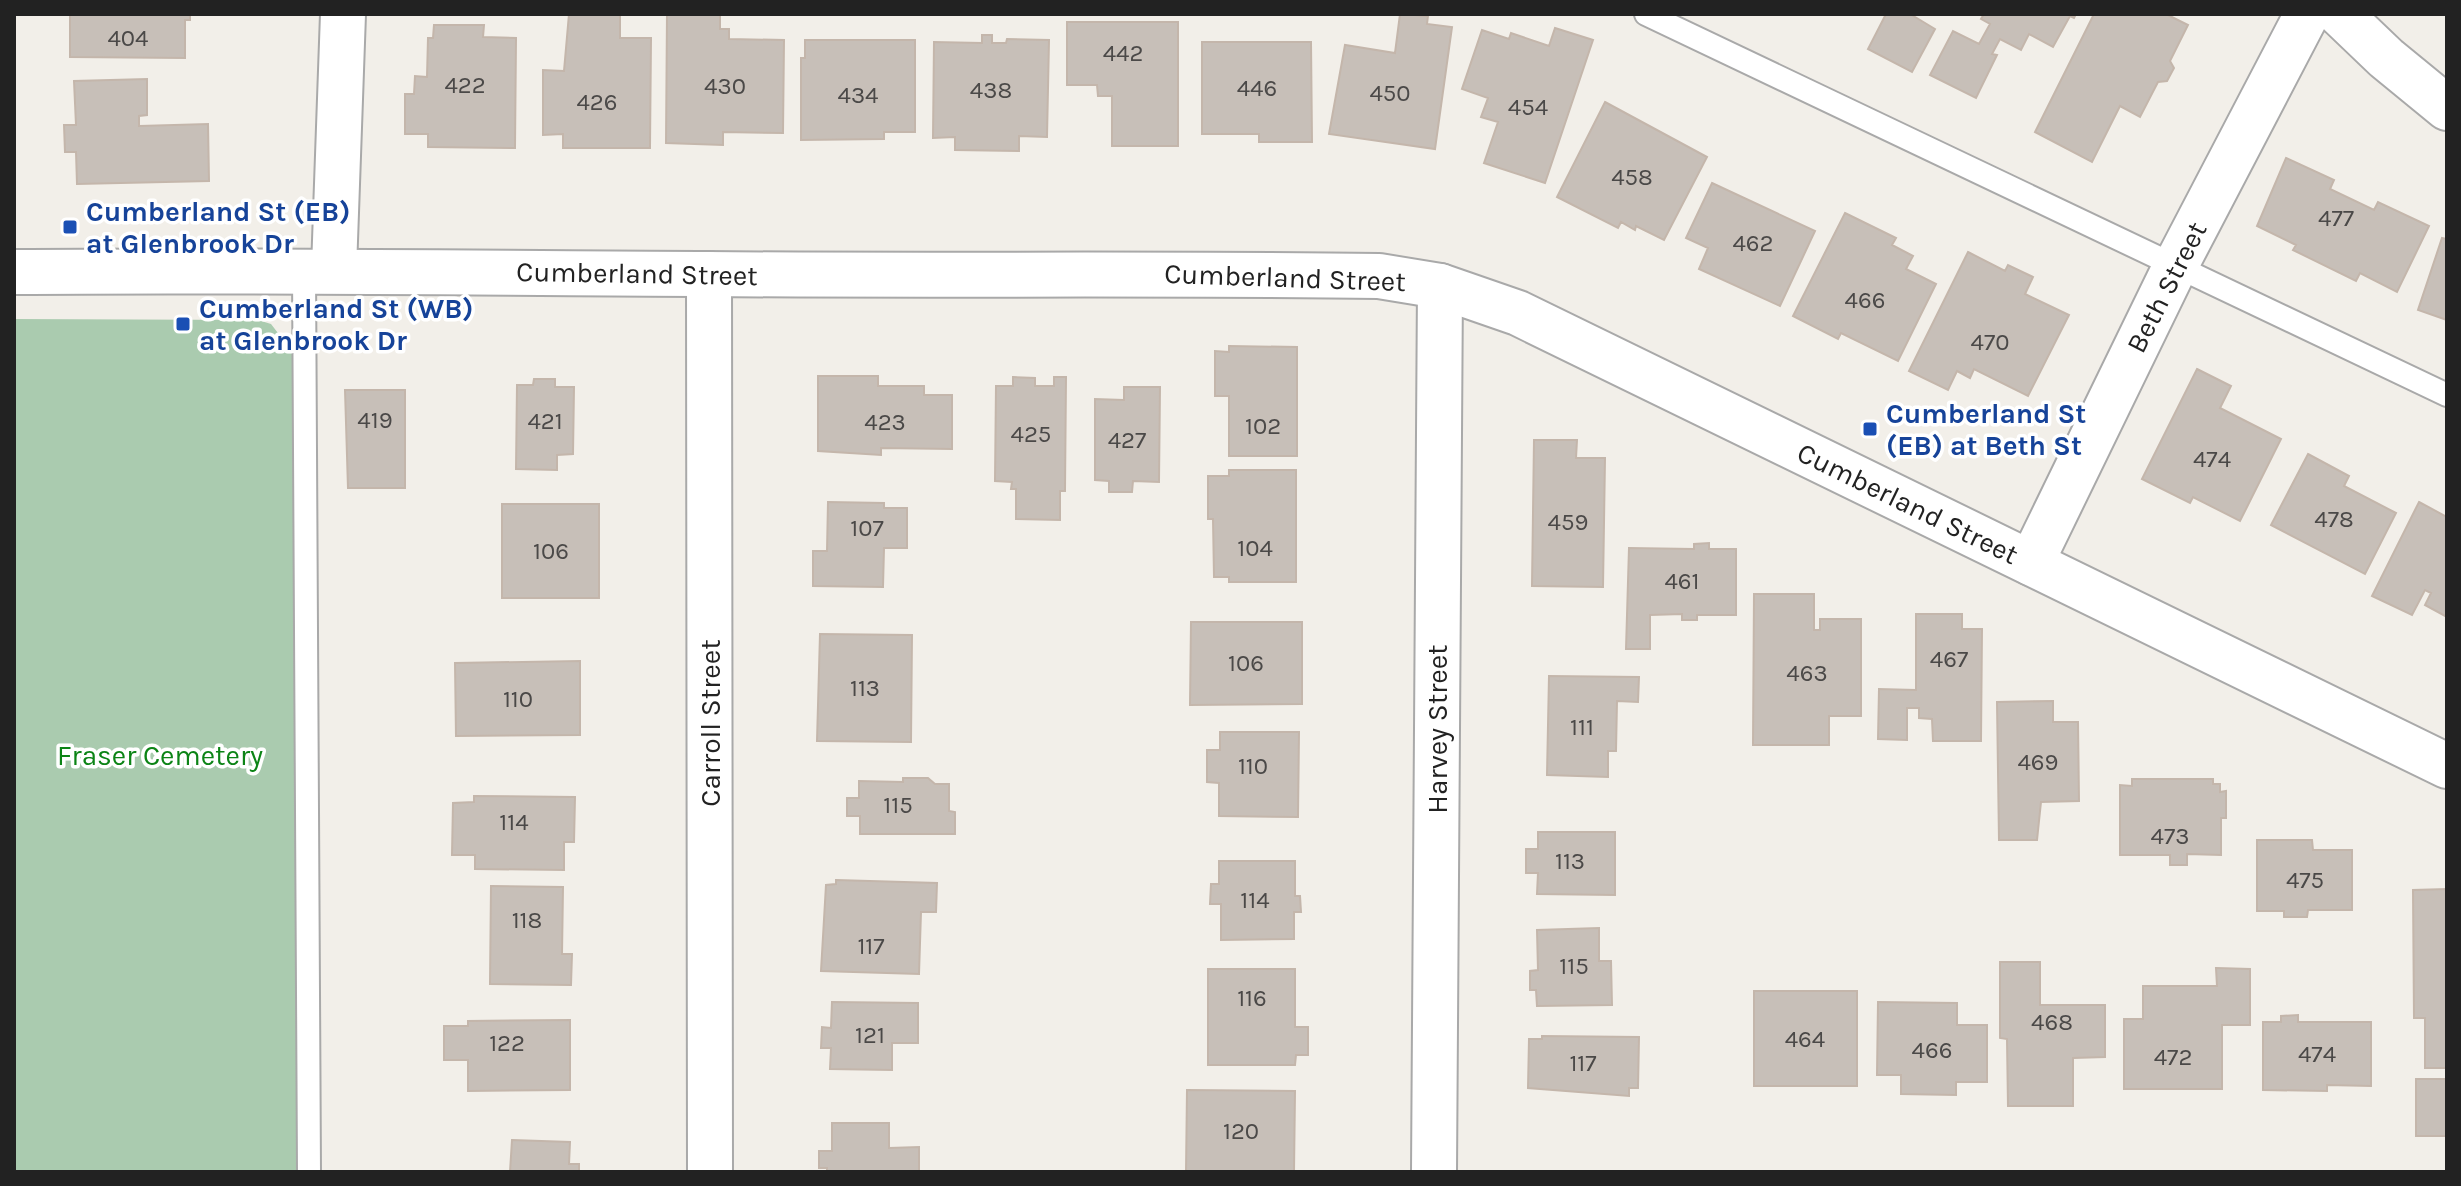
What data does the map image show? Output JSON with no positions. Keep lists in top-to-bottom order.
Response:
{
  "streets": {
    "street": [
      "Cumberland Street",
      "Beth Street",
      "Carroll Street",
      "Harvey Street"
    ]
  },
  "crossings": [
    ["Cumberland Street", "Beth Street"],
    ["Cumberland Street", "Carroll Street"],
    ["Cumberland Street", "Harvey Street"]
  ],
  "parks": ["Fraser Cemetery"],
  "places": {
    "transit": ["Cumberland St (EB) at Glenbrook Dr", "Cumberland St (WB) at Glenbrook Dr", "Cumberland St (EB) at Beth St"]
  },
  "house_numbers": [
    "404",
    "442",
    "422",
    "430",
    "446",
    "438",
    "450",
    "434",
    "426",
    "454",
    "458",
    "477",
    "462",
    "466",
    "470",
    "419",
    "421",
    "423",
    "102",
    "425",
    "427",
    "474",
    "478",
    "459",
    "107",
    "104",
    "106",
    "461",
    "467",
    "106",
    "463",
    "113",
    "110",
    "111",
    "469",
    "110",
    "115",
    "114",
    "473",
    "113",
    "475",
    "114",
    "118",
    "117",
    "115",
    "116",
    "468",
    "121",
    "464",
    "122",
    "466",
    "474",
    "472",
    "117",
    "120"
  ]
}
